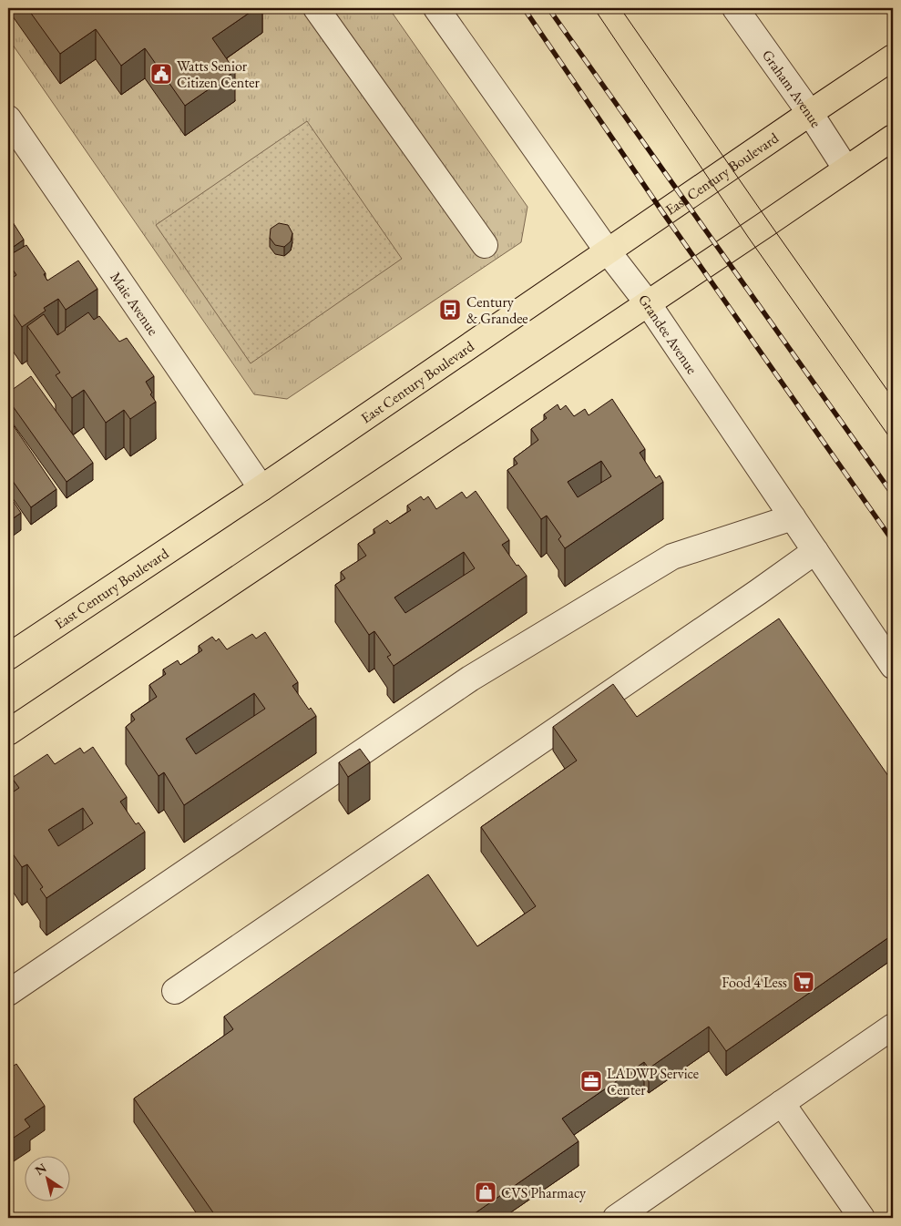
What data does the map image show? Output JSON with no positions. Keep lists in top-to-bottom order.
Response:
{
  "streets": {
    "main road": ["East Century Boulevard"],
    "street": ["Graham Avenue", "Maie Avenue", "Grandee Avenue"]
  },
  "crossings": [
    ["Graham Avenue", "East Century Boulevard"],
    ["East Century Boulevard", "Maie Avenue"],
    ["East Century Boulevard", "Grandee Avenue"]
  ],
  "places": {
    "public building": ["Watts Senior Citizen Center"],
    "bus stop": ["Century & Grandee"],
    "supermarket": ["Food 4 Less"],
    "office": ["LADWP Service Center"],
    "shop": ["CVS Pharmacy"]
  },
  "north": "top left"
}
